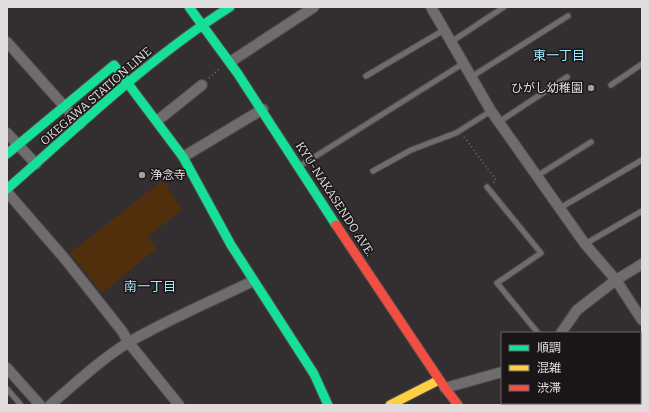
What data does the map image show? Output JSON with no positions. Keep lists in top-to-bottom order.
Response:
{
  "streets": {
    "main road": ["OKEGAWA STATION LINE", "KYU-NAKASENDO AVE."]
  },
  "crossings": [
    ["OKEGAWA STATION LINE", "KYU-NAKASENDO AVE."]
  ],
  "districts": ["東一丁目", "南一丁目"],
  "places": ["ひがし幼稚園", "浄念寺"],
  "legend": ["順調", "混雑", "渋滞"]
}
